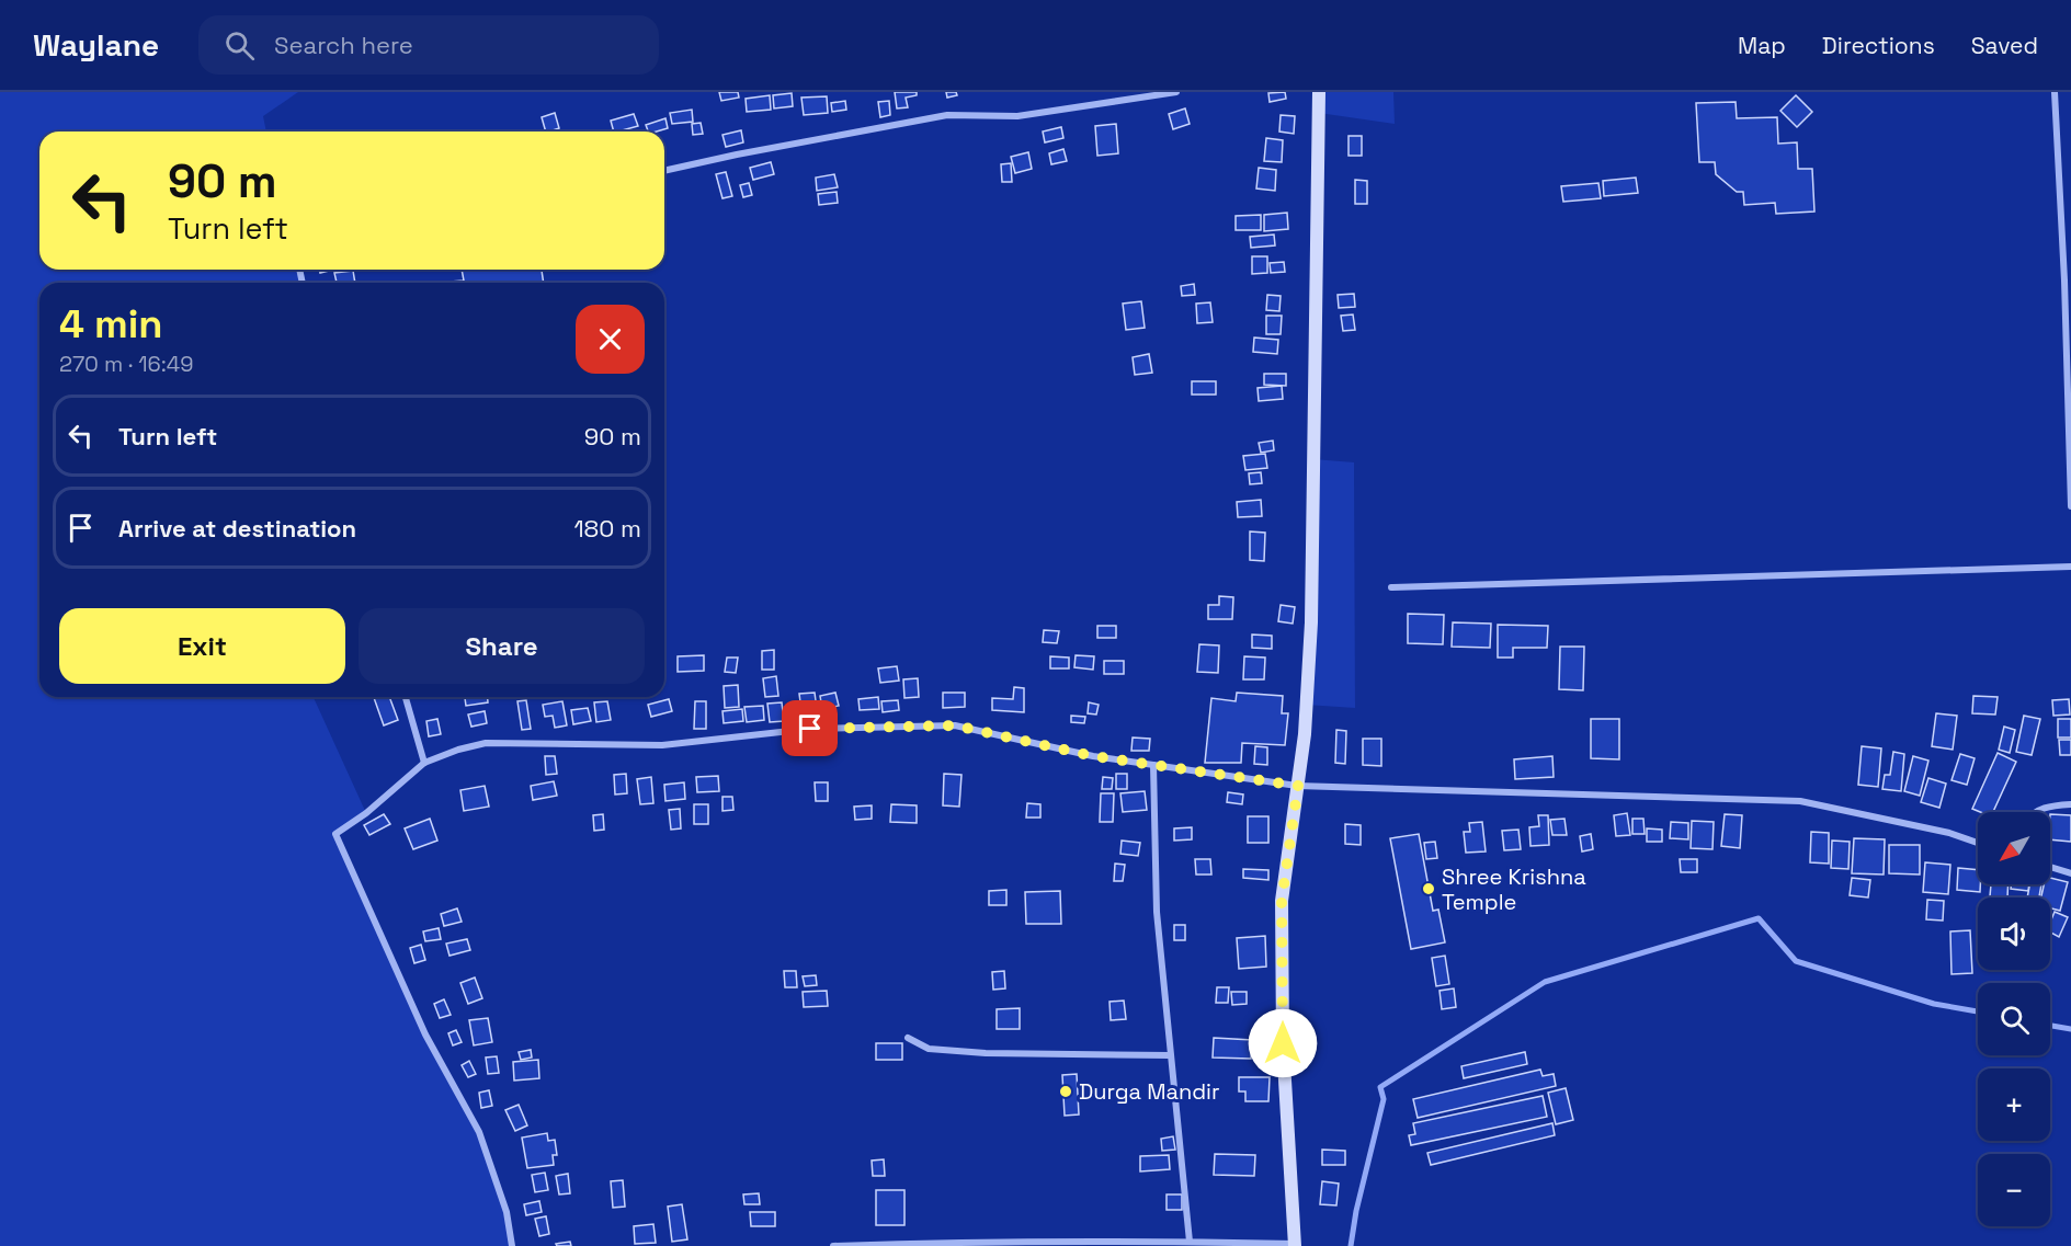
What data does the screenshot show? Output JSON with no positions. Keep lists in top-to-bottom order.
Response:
{
  "places": ["Shree Krishna Temple", "Durga Mandir"],
  "north": "bottom left",
  "page": {
    "header": "Waylane",
    "search": "Search here",
    "nav": ["Map", "Directions", "Saved"],
    "turn": ["90 m", "Turn left"],
    "heading": ["4 min", "270 m · 16:49"],
    "list": [
      {
        "name": "Turn left",
        "value": "90 m"
      },
      {
        "name": "Arrive at destination",
        "value": "180 m"
      }
    ],
    "buttons": ["Exit", "Share"],
    "map_buttons": ["+", "−"]
  }
}
